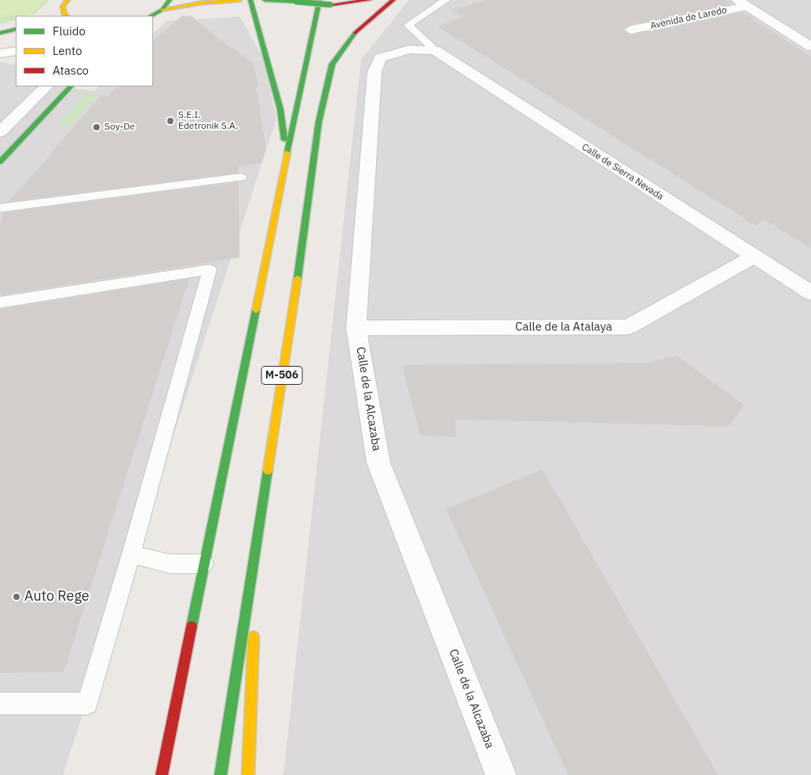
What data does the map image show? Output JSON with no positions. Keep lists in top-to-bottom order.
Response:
{
  "streets": {
    "main road": ["M-506"],
    "street": [
      "Avenida de Laredo",
      "Calle de Sierra Nevada",
      "Calle de la Atalaya",
      "Calle de la Alcazaba"
    ]
  },
  "crossings": [
    ["Calle de Sierra Nevada", "Calle de la Atalaya"],
    ["Calle de Sierra Nevada", "Calle de la Alcazaba"],
    ["Calle de la Atalaya", "Calle de la Alcazaba"]
  ],
  "places": ["S.E.I. Edetronik S.A.", "Soy-De", "Auto Rege"],
  "legend": ["Fluido", "Lento", "Atasco"]
}
